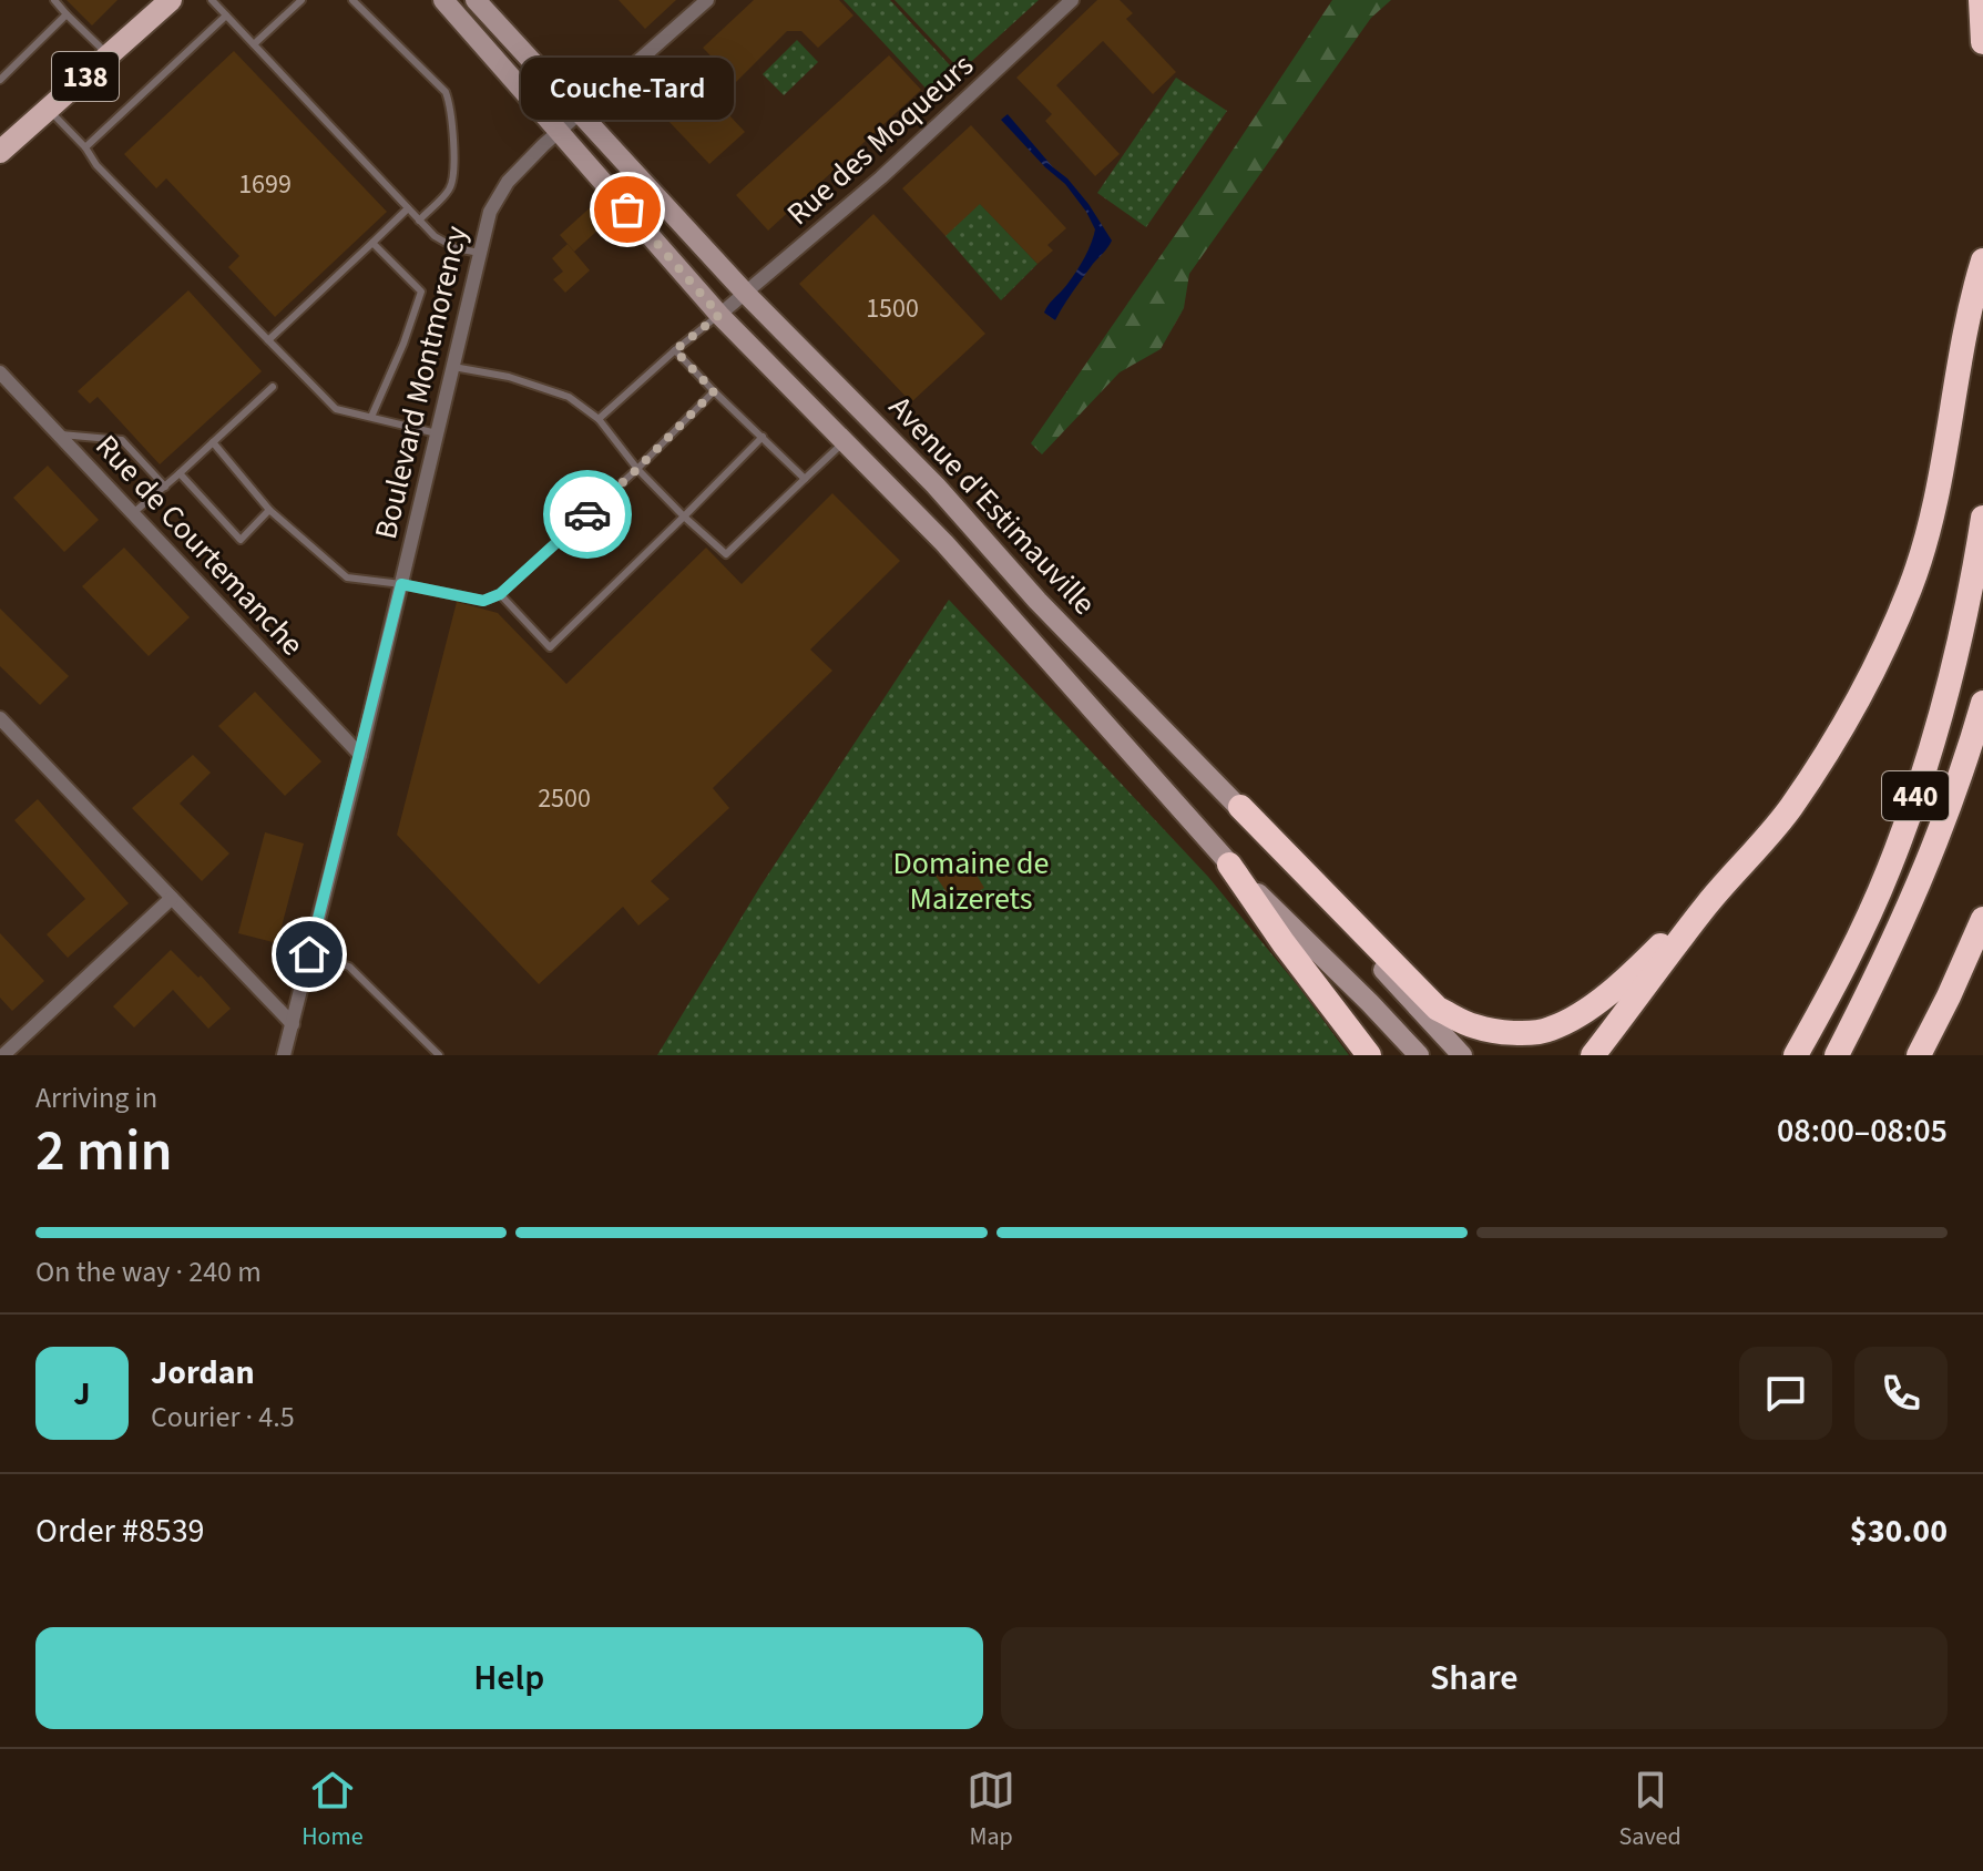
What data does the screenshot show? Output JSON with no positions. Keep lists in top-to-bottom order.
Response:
{
  "streets": {
    "highway": ["440"],
    "main road": ["138", "Avenue d'Estimauville"],
    "street": ["Rue des Moqueurs", "Boulevard Montmorency", "Rue de Courtemanche"]
  },
  "crossings": [
    ["Rue des Moqueurs", "Avenue d'Estimauville"],
    ["Boulevard Montmorency", "Avenue d'Estimauville"],
    ["Boulevard Montmorency", "Rue de Courtemanche"]
  ],
  "parks": ["Domaine de Maizerets"],
  "places": ["Couche-Tard"],
  "house_numbers": ["1699", "1500", "2500"],
  "page": {
    "bubble": "Couche-Tard",
    "heading": ["2 min", "Arriving in", "08:00–08:05"],
    "panel": [
      "Jordan",
      "Courier · 4.5",
      "Order #8539",
      "$30.00"
    ],
    "bar": "On the way · 240 m",
    "round": "J",
    "buttons": ["Help", "Share"],
    "tabs": ["Home", "Map", "Saved"]
  }
}
